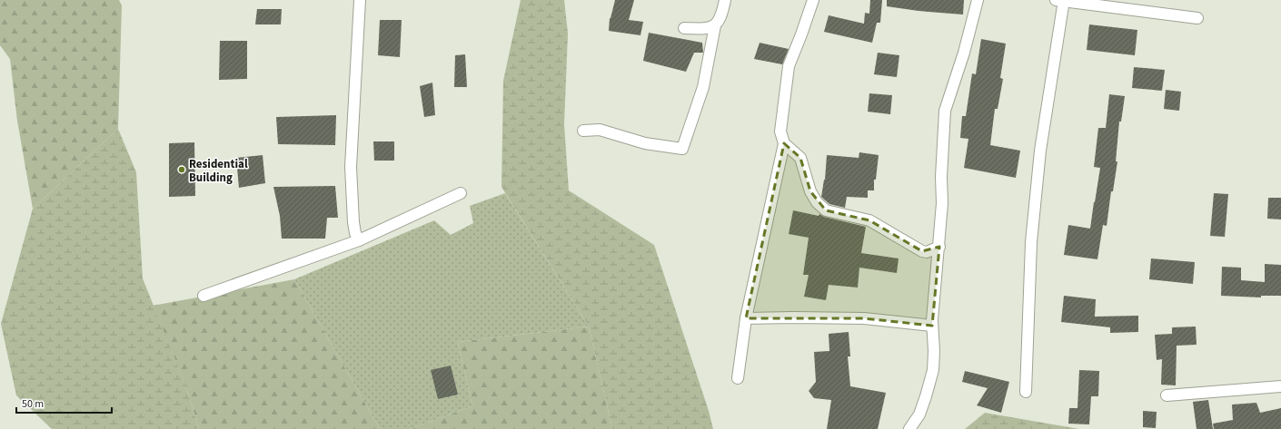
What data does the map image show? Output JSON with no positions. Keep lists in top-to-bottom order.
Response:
{
  "places": ["Residential Building"],
  "scale_bar": "50 m"
}
